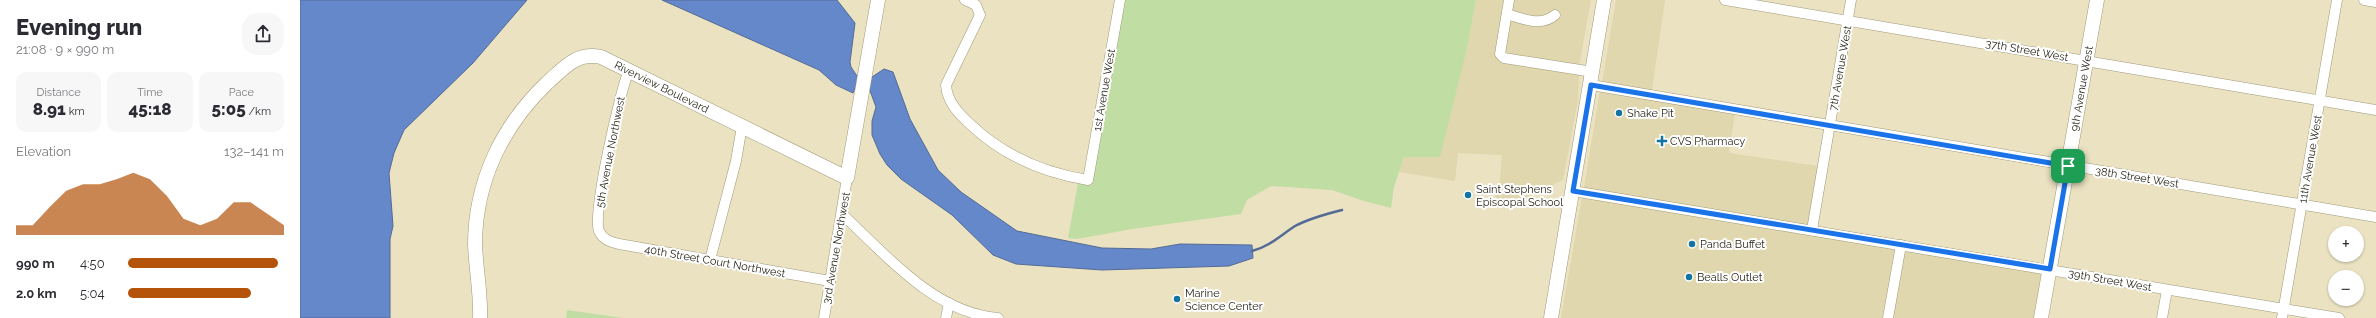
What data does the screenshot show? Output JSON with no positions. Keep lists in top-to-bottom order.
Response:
{
  "streets": {
    "street": [
      "37th Street West",
      "7th Avenue West",
      "Riverview Boulevard",
      "9th Avenue West",
      "1st Avenue West",
      "5th Avenue Northwest",
      "11th Avenue West",
      "38th Street West",
      "3rd Avenue Northwest",
      "40th Street Court Northwest",
      "39th Street West"
    ]
  },
  "crossings": [
    ["37th Street West", "7th Avenue West"],
    ["37th Street West", "9th Avenue West"],
    ["37th Street West", "11th Avenue West"],
    ["7th Avenue West", "38th Street West"],
    ["7th Avenue West", "39th Street West"],
    ["Riverview Boulevard", "5th Avenue Northwest"],
    ["Riverview Boulevard", "3rd Avenue Northwest"],
    ["9th Avenue West", "38th Street West"],
    ["9th Avenue West", "39th Street West"],
    ["5th Avenue Northwest", "40th Street Court Northwest"],
    ["11th Avenue West", "38th Street West"],
    ["11th Avenue West", "39th Street West"],
    ["3rd Avenue Northwest", "40th Street Court Northwest"]
  ],
  "places": {
    "other": [
      "Shake Pit",
      "Saint Stephens Episcopal School",
      "Panda Buffet",
      "Bealls Outlet",
      "Marine Science Center"
    ],
    "health": ["CVS Pharmacy"]
  },
  "page": {
    "heading": ["Evening run", "21:08 · 9 × 990 m"],
    "stats": [
      ["Distance", "8.91 km"],
      ["Time", "45:18"],
      ["Pace", "5:05 /km"]
    ],
    "chart": ["Elevation", "132–141 m"],
    "map_buttons": ["+", "−"],
    "list": [
      {
        "name": "990 m",
        "note": "4:50"
      },
      {
        "name": "2.0 km",
        "note": "5:04"
      }
    ]
  }
}
